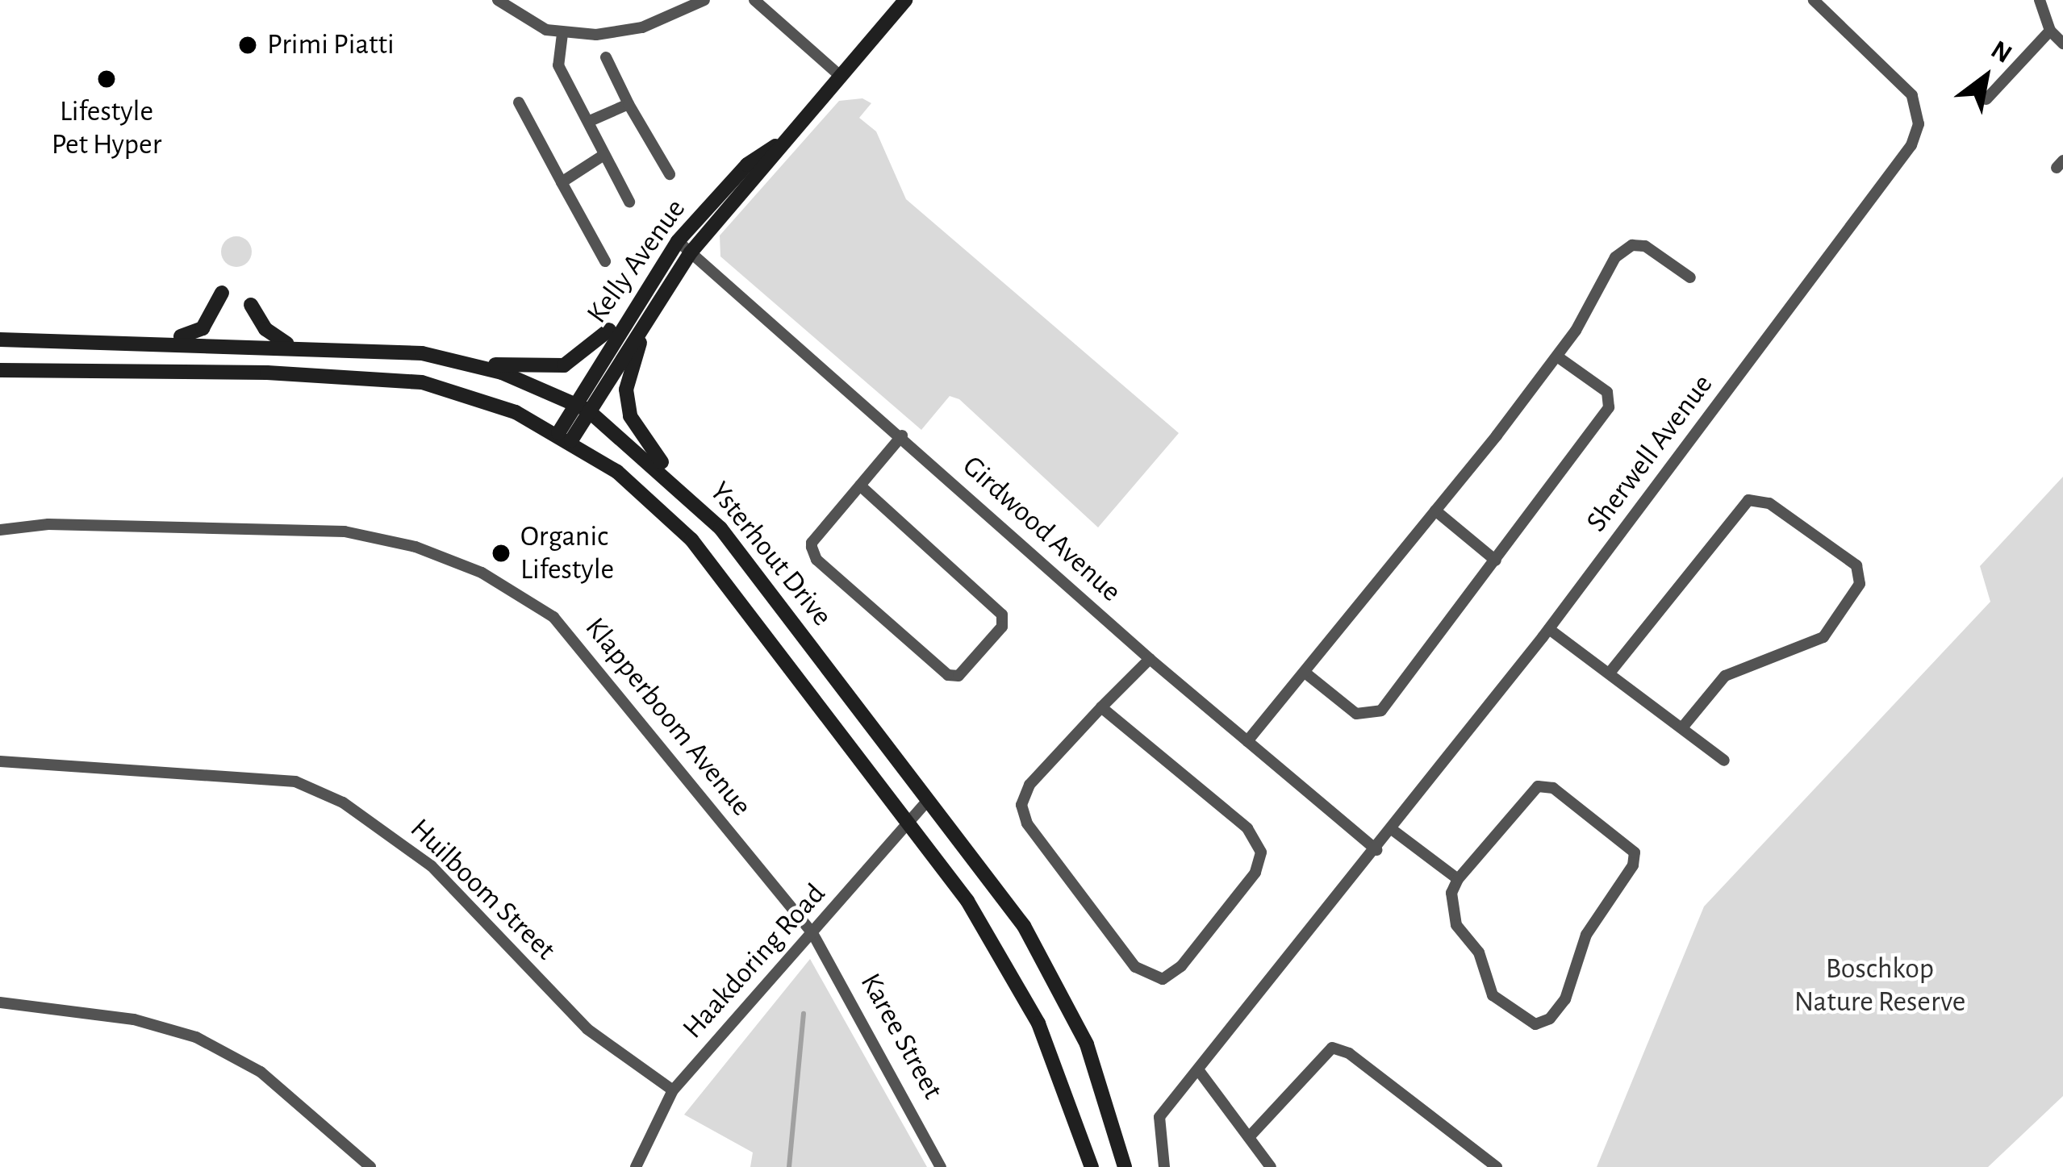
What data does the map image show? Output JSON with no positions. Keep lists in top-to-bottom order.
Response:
{
  "streets": {
    "main road": ["Kelly Avenue", "Ysterhout Drive"],
    "street": [
      "Sherwell Avenue",
      "Girdwood Avenue",
      "Klapperboom Avenue",
      "Huilboom Street",
      "Haakdoring Road",
      "Karee Street"
    ]
  },
  "crossings": [
    ["Kelly Avenue", "Girdwood Avenue"],
    ["Kelly Avenue", "Ysterhout Drive"],
    ["Sherwell Avenue", "Girdwood Avenue"],
    ["Ysterhout Drive", "Haakdoring Road"],
    ["Klapperboom Avenue", "Haakdoring Road"],
    ["Klapperboom Avenue", "Karee Street"],
    ["Huilboom Street", "Haakdoring Road"],
    ["Haakdoring Road", "Karee Street"]
  ],
  "parks": ["Boschkop Nature Reserve"],
  "places": ["Primi Piatti", "Lifestyle Pet Hyper", "Organic Lifestyle"],
  "north": "top right"
}
